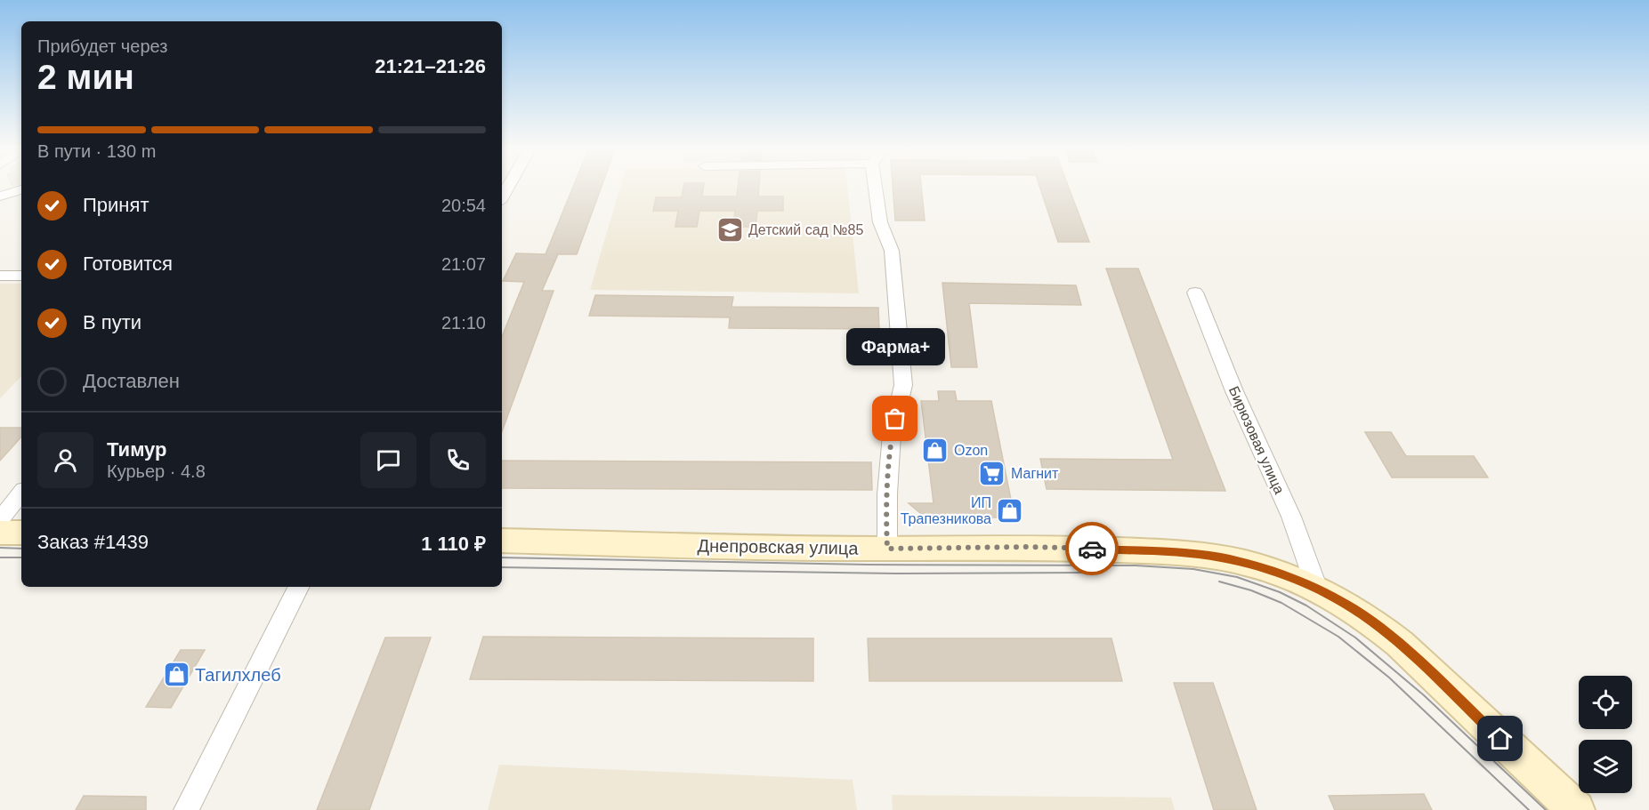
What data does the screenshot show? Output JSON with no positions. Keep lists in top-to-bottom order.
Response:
{
  "streets": {
    "street": ["Бирюзовая улица", "Днепровская улица"]
  },
  "crossings": [
    ["Бирюзовая улица", "Днепровская улица"]
  ],
  "places": {
    "school or university": ["Детский сад №85"],
    "other": ["Фарма+"],
    "shop": ["Ozon", "ИП Трапезникова", "Тагилхлеб"],
    "supermarket": ["Магнит"]
  },
  "page": {
    "heading": ["2 мин", "Прибудет через", "21:21–21:26"],
    "panel": [
      "Тимур",
      "Курьер · 4.8",
      "Заказ #1439",
      "1 110 ₽"
    ],
    "bar": "В пути · 130 m",
    "list": [
      ["Принят", "20:54"],
      ["Готовится", "21:07"],
      ["В пути", "21:10"],
      "Доставлен"
    ],
    "bubble": "Фарма+"
  }
}
